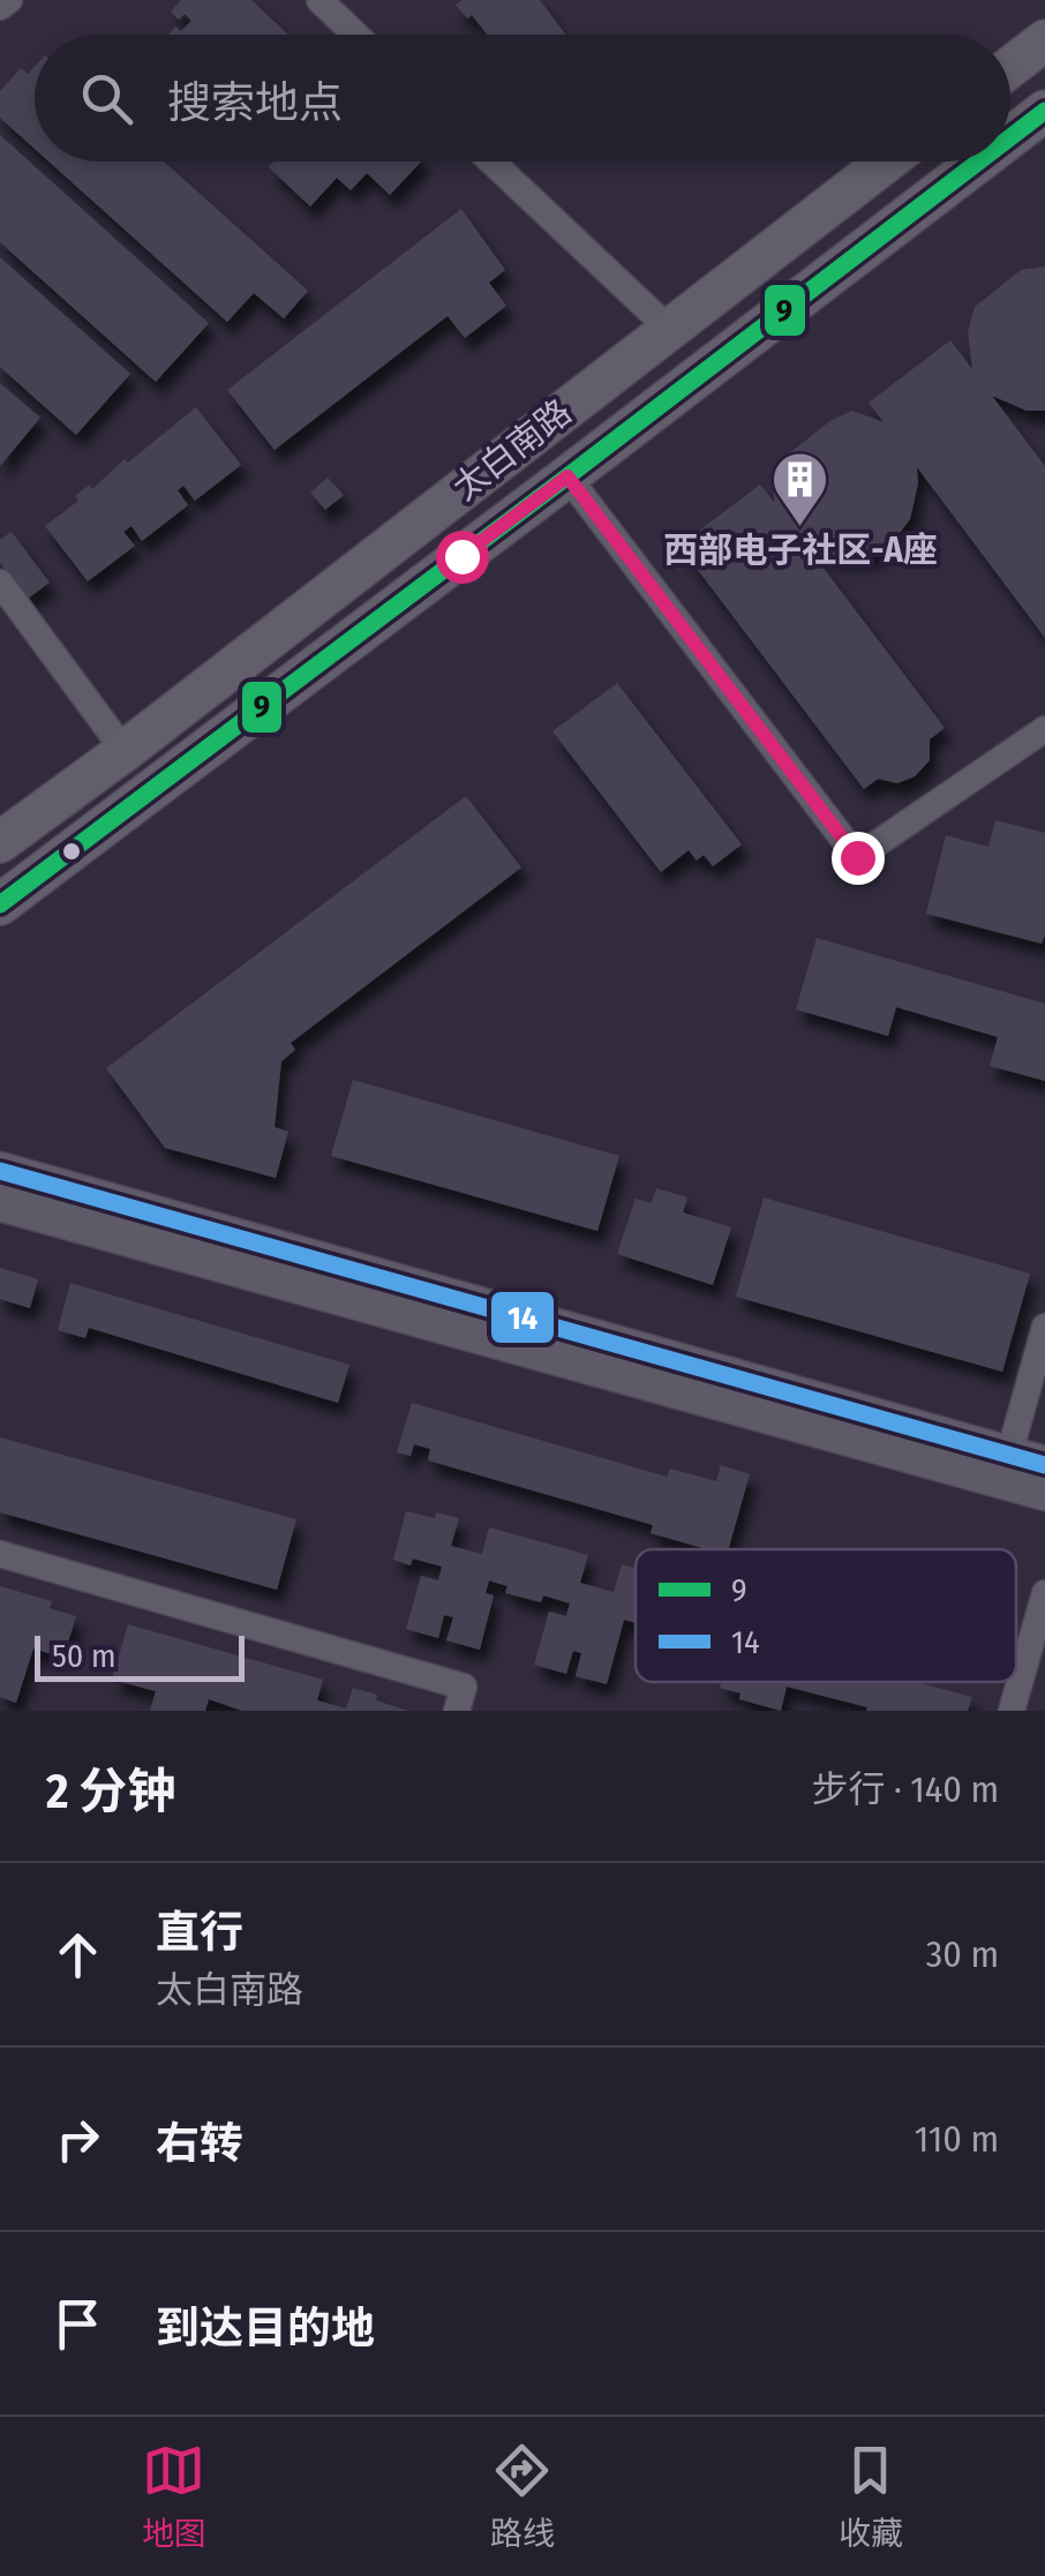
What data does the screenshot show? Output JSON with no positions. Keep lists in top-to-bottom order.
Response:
{
  "streets": {
    "main road": ["太白南路"]
  },
  "places": {
    "building": ["西部电子社区-A座"]
  },
  "lines": ["transit line 9", "transit line 14"],
  "legend": ["9", "14"],
  "scale_bar": "50 m",
  "page": {
    "search": "搜索地点",
    "scale": "50 m",
    "heading": ["2 分钟", "步行 · 140 m"],
    "list": [
      ["直行", "太白南路", "30 m"],
      ["右转", "110 m"],
      "到达目的地"
    ],
    "nav": ["地图", "路线", "收藏"]
  }
}
